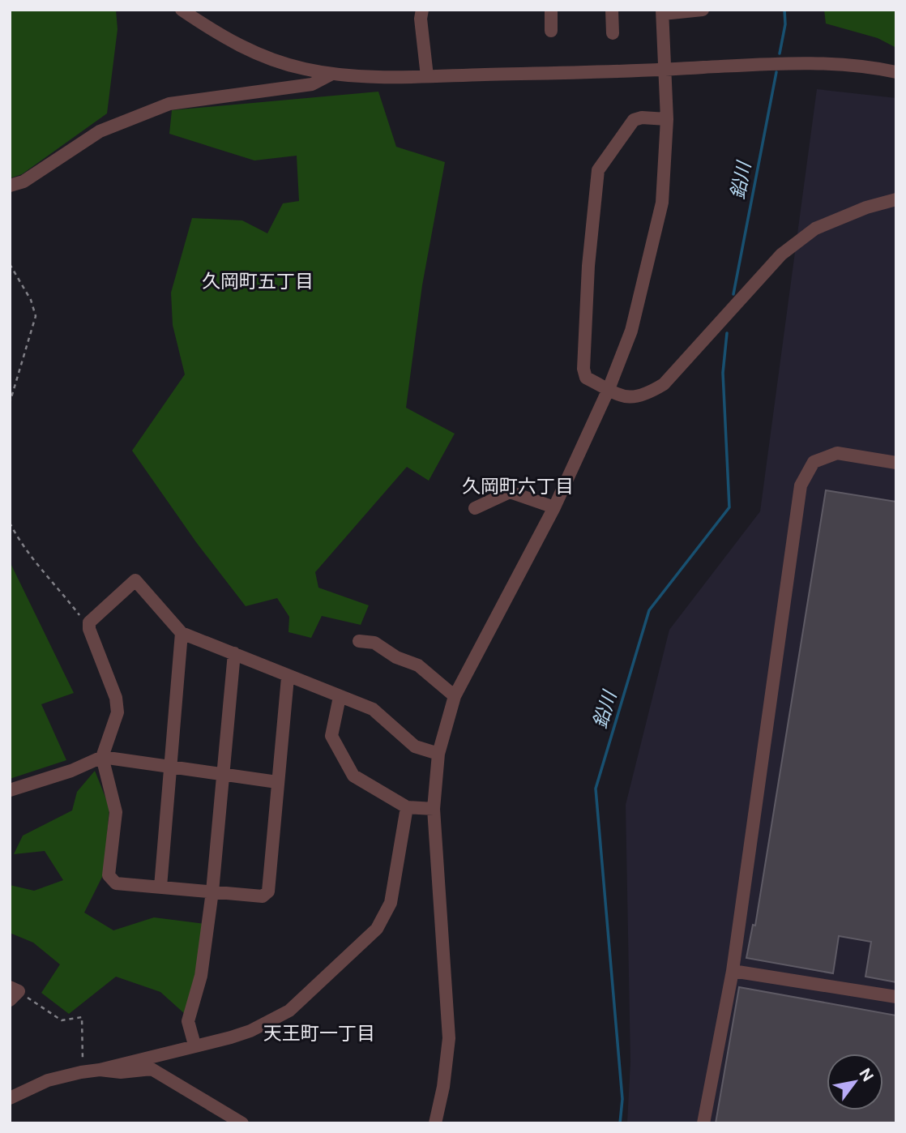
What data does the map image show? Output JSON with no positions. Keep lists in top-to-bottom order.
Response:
{
  "districts": ["久岡町五丁目", "久岡町六丁目", "天王町一丁目"],
  "water": ["鉛川"],
  "north": "top right"
}
